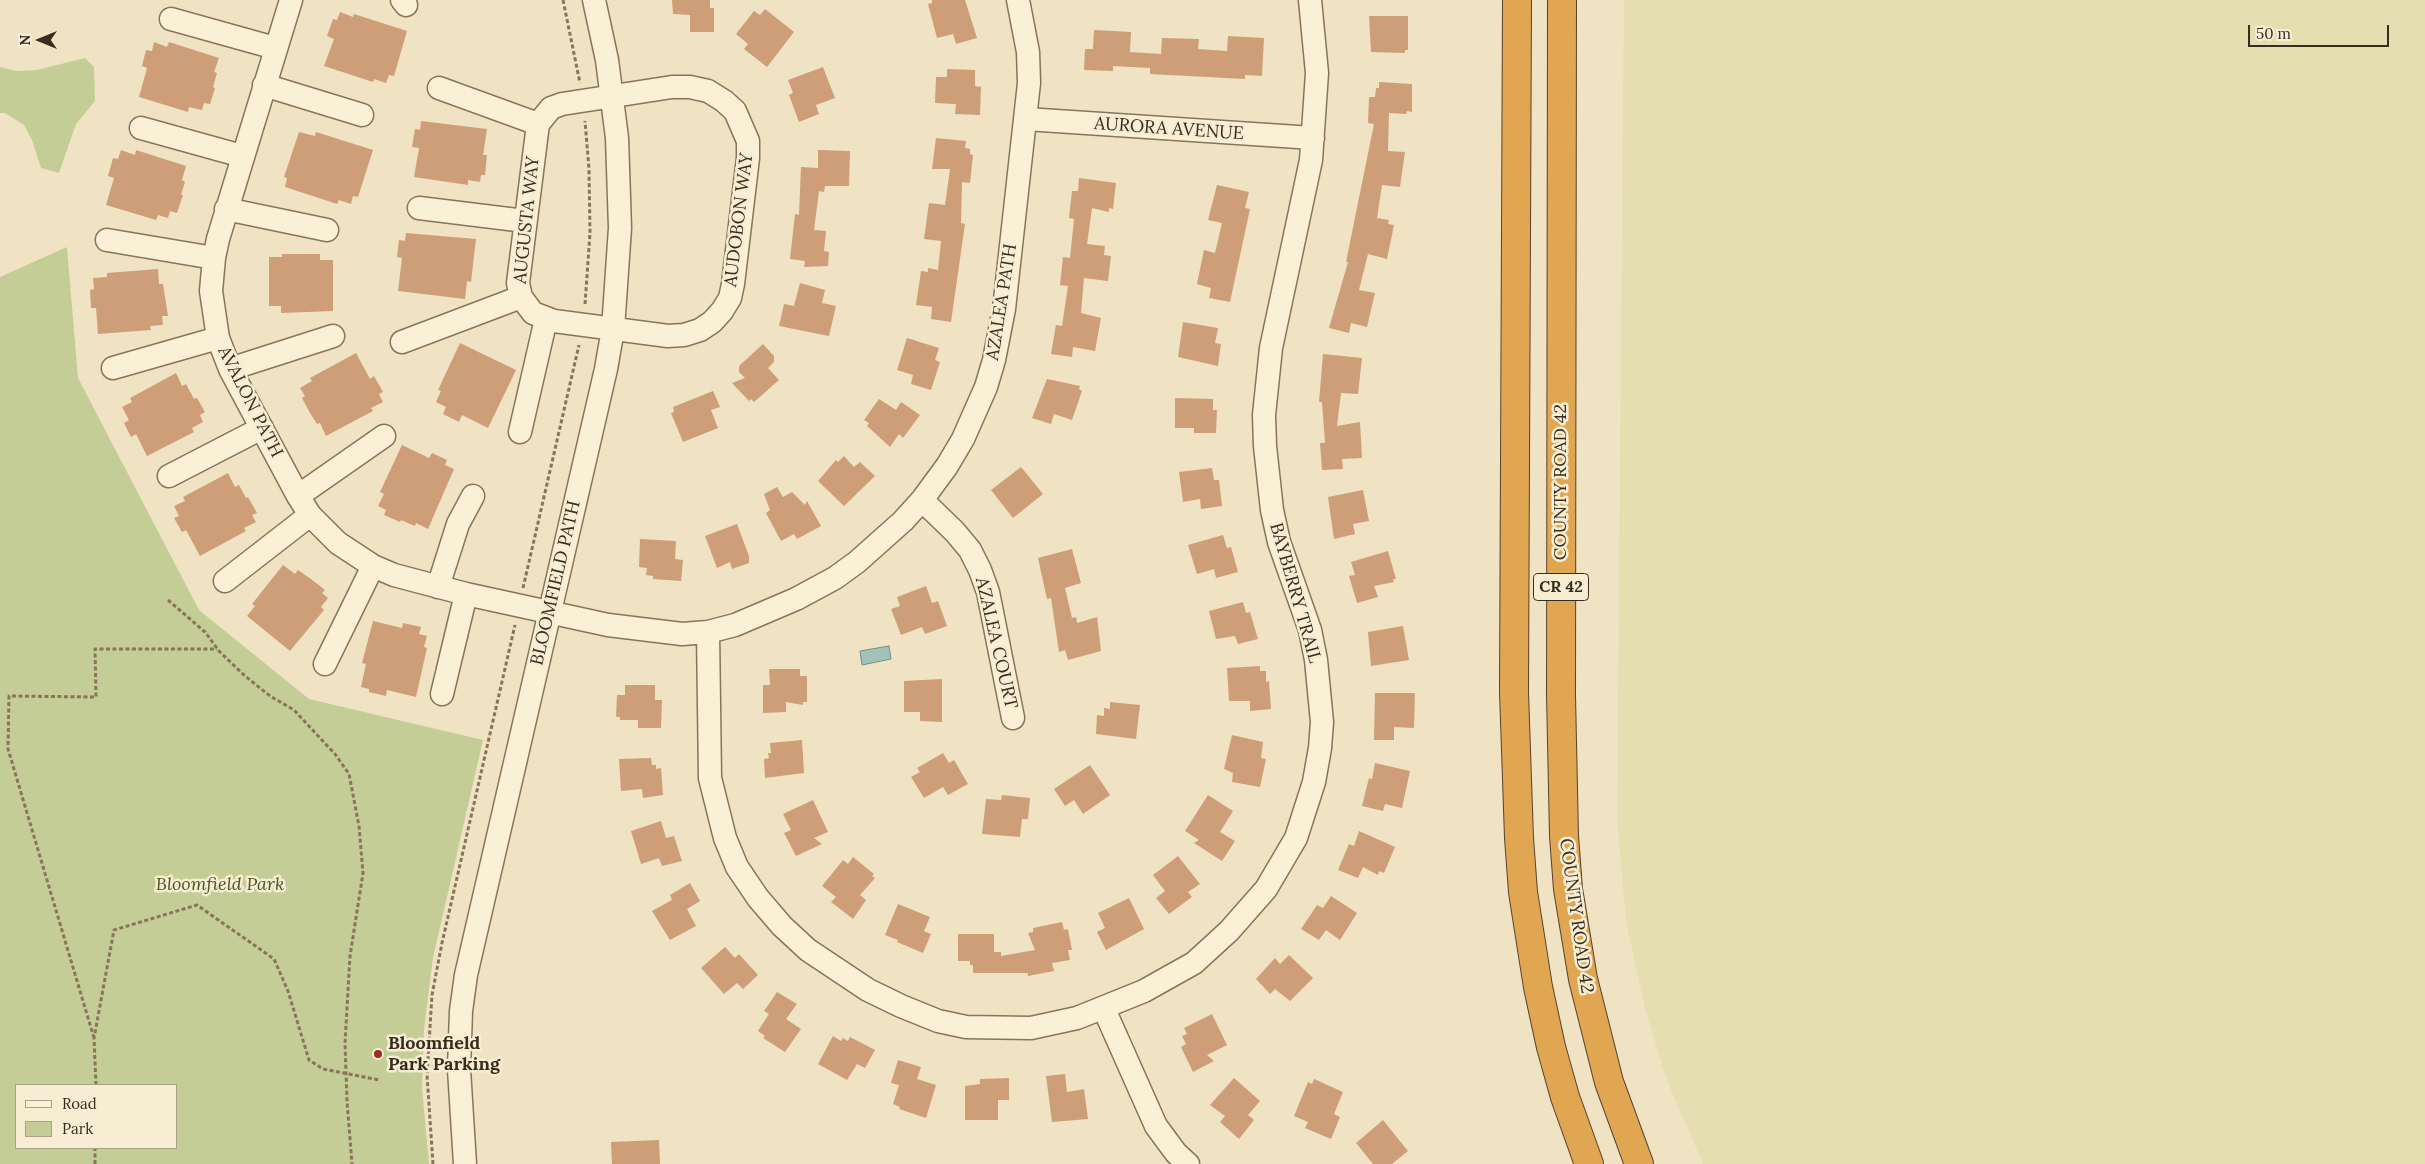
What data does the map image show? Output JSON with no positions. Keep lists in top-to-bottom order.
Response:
{
  "streets": {
    "highway": ["COUNTY ROAD 42", "CR 42"],
    "street": [
      "AURORA AVENUE",
      "AUGUSTA WAY",
      "AUDOBON WAY",
      "AZALEA PATH",
      "AVALON PATH",
      "BLOOMFIELD PATH",
      "BAYBERRY TRAIL",
      "AZALEA COURT"
    ]
  },
  "crossings": [
    ["AURORA AVENUE", "AZALEA PATH"],
    ["AURORA AVENUE", "BAYBERRY TRAIL"],
    ["AUGUSTA WAY", "AUDOBON WAY"],
    ["AUGUSTA WAY", "BLOOMFIELD PATH"],
    ["AUDOBON WAY", "BLOOMFIELD PATH"],
    ["AZALEA PATH", "AVALON PATH"],
    ["AZALEA PATH", "BLOOMFIELD PATH"],
    ["AZALEA PATH", "BAYBERRY TRAIL"],
    ["AZALEA PATH", "AZALEA COURT"],
    ["AVALON PATH", "BLOOMFIELD PATH"]
  ],
  "parks": ["Bloomfield Park"],
  "places": ["Bloomfield Park Parking"],
  "legend": ["Road", "Park"],
  "scale_bar": "50 m",
  "north": "left"
}
